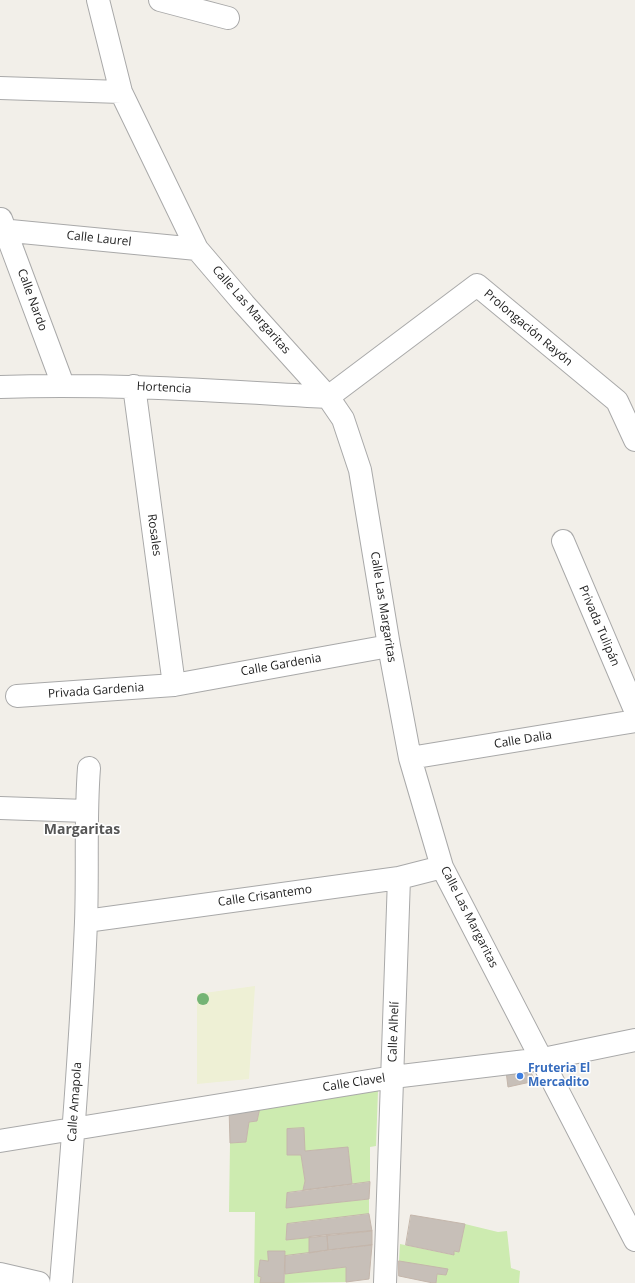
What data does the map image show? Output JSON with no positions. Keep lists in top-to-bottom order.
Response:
{
  "streets": {
    "street": [
      "Calle Laurel",
      "Calle Nardo",
      "Calle Las Margaritas",
      "Prolongación Rayón",
      "Hortencia",
      "Rosales",
      "Privada Tulipán",
      "Calle Gardenia",
      "Privada Gardenia",
      "Calle Dalia",
      "Calle Crisantemo",
      "Calle Alhelí",
      "Calle Clavel",
      "Calle Amapola"
    ]
  },
  "crossings": [
    ["Calle Laurel", "Calle Nardo"],
    ["Calle Laurel", "Calle Las Margaritas"],
    ["Calle Nardo", "Hortencia"],
    ["Calle Las Margaritas", "Prolongación Rayón"],
    ["Calle Las Margaritas", "Hortencia"],
    ["Calle Las Margaritas", "Calle Gardenia"],
    ["Calle Las Margaritas", "Calle Dalia"],
    ["Calle Las Margaritas", "Calle Crisantemo"],
    ["Calle Las Margaritas", "Calle Clavel"],
    ["Prolongación Rayón", "Hortencia"],
    ["Hortencia", "Rosales"],
    ["Rosales", "Calle Gardenia"],
    ["Rosales", "Privada Gardenia"],
    ["Calle Gardenia", "Privada Gardenia"],
    ["Calle Crisantemo", "Calle Alhelí"],
    ["Calle Crisantemo", "Calle Amapola"],
    ["Calle Alhelí", "Calle Clavel"],
    ["Calle Clavel", "Calle Amapola"]
  ],
  "districts": ["Margaritas"],
  "places": ["Fruteria El Mercadito"]
}
